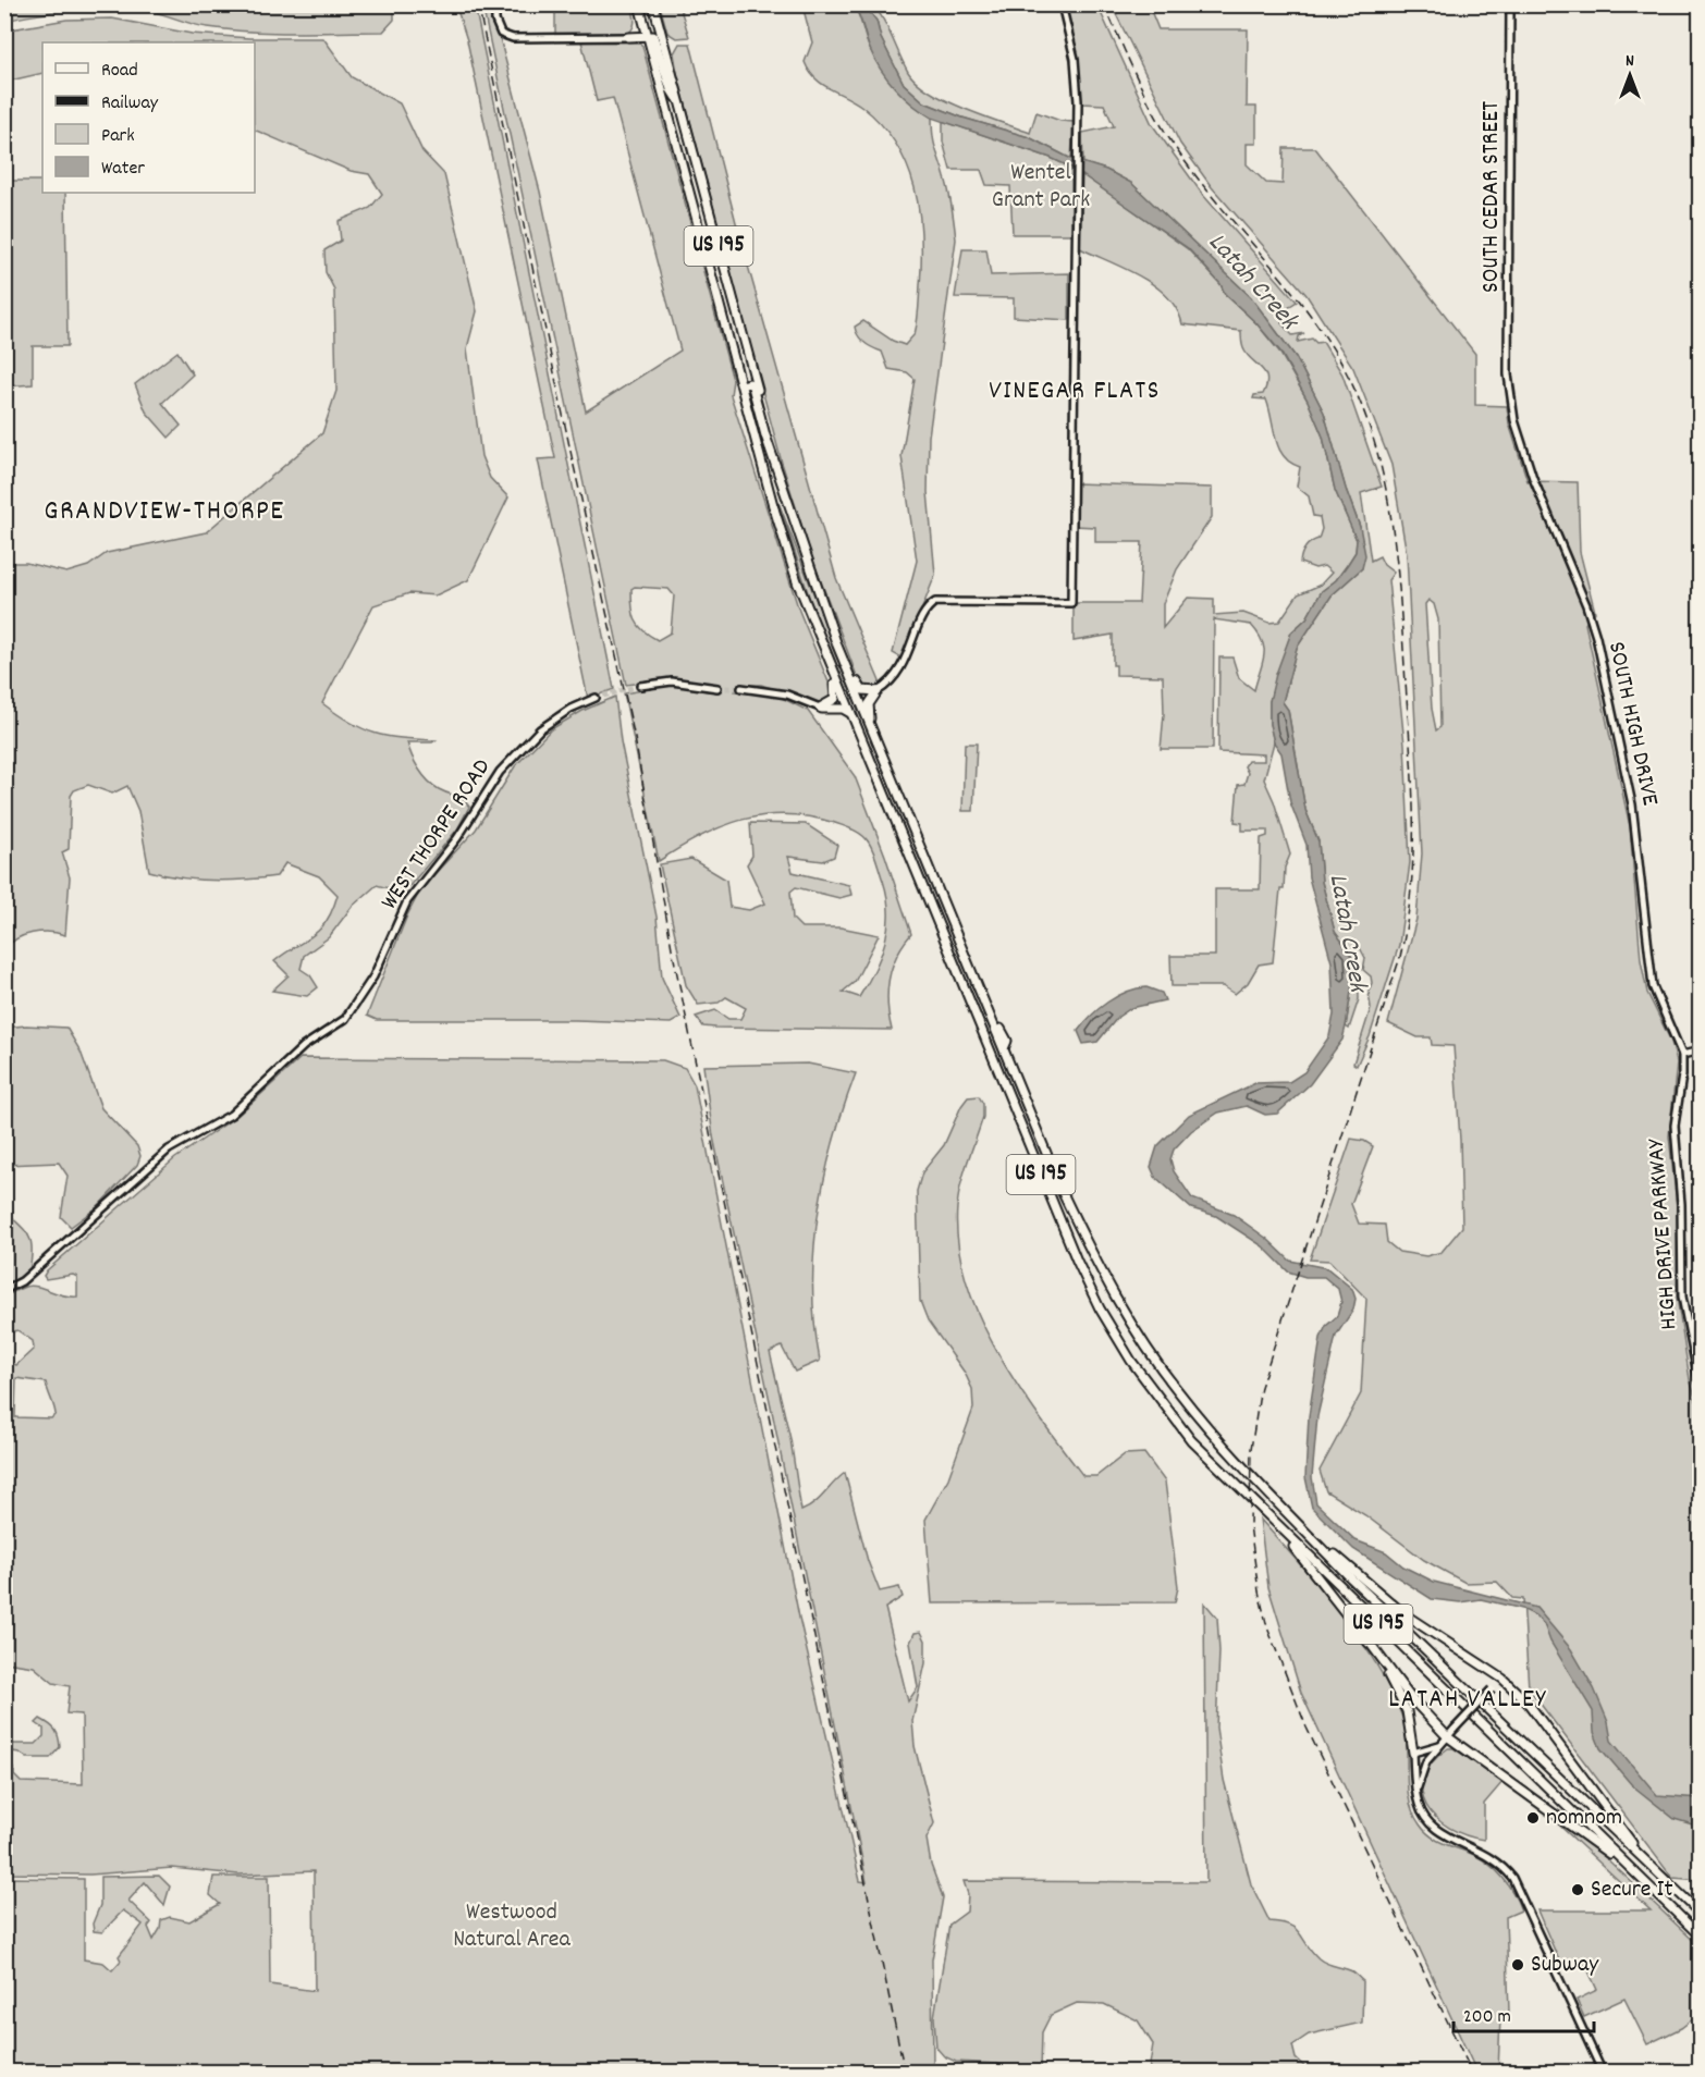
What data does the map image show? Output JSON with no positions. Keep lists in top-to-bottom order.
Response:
{
  "streets": {
    "highway": ["US 195"],
    "street": [
      "SOUTH CEDAR STREET",
      "SOUTH HIGH DRIVE",
      "WEST THORPE ROAD",
      "HIGH DRIVE PARKWAY"
    ]
  },
  "crossings": [
    ["SOUTH CEDAR STREET", "SOUTH HIGH DRIVE"],
    ["SOUTH HIGH DRIVE", "HIGH DRIVE PARKWAY"]
  ],
  "districts": ["VINEGAR FLATS", "GRANDVIEW-THORPE", "LATAH VALLEY"],
  "water": ["Latah Creek"],
  "parks": ["Wentel Grant Park", "Westwood Natural Area"],
  "places": ["nomnom", "Secure It", "Subway"],
  "legend": [
    "Road",
    "Railway",
    "Park",
    "Water"
  ],
  "scale_bar": "200 m",
  "north": "top"
}
